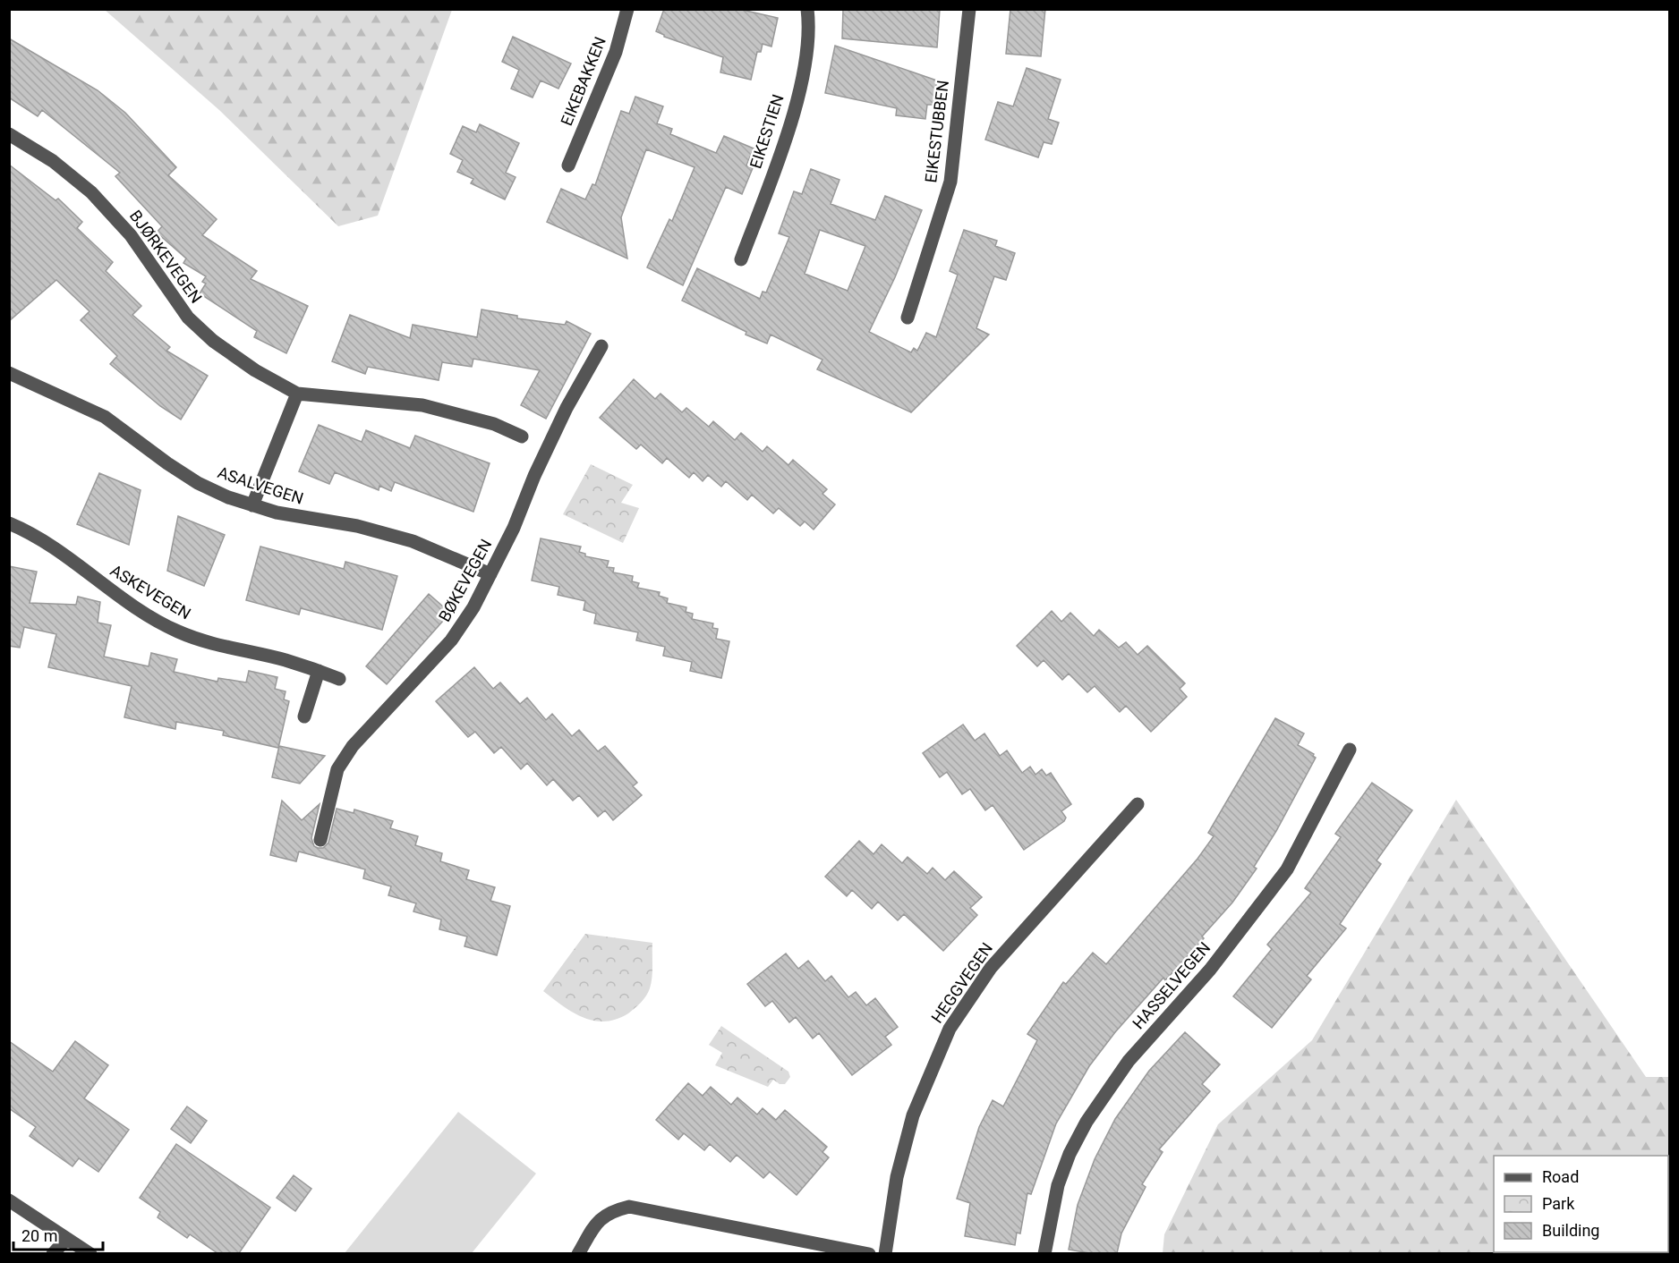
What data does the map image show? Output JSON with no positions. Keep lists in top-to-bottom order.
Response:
{
  "streets": {
    "street": [
      "EIKEBAKKEN",
      "EIKESTIEN",
      "EIKESTUBBEN",
      "BJØRKEVEGEN",
      "ASALVEGEN",
      "BØKEVEGEN",
      "ASKEVEGEN",
      "HEGGVEGEN",
      "HASSELVEGEN"
    ]
  },
  "crossings": [
    ["ASALVEGEN", "BØKEVEGEN"]
  ],
  "legend": ["Road", "Park", "Building"],
  "scale_bar": "20 m"
}
